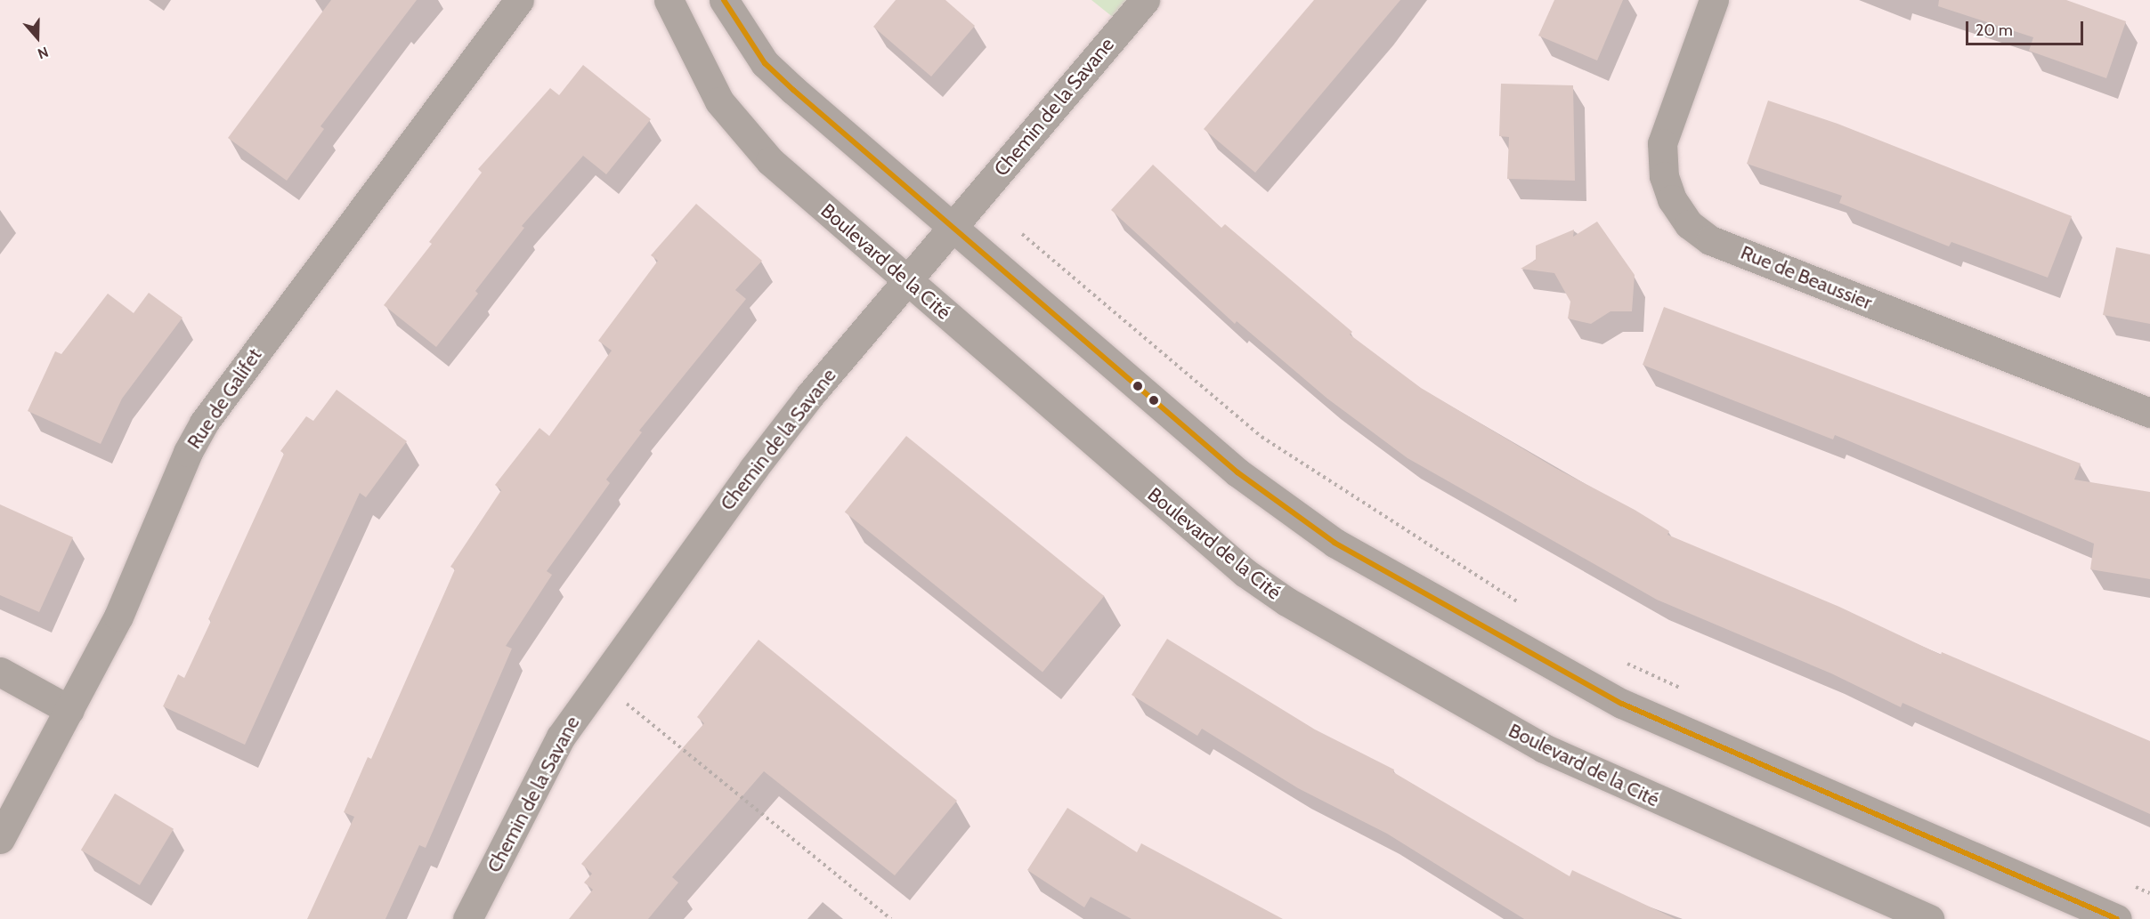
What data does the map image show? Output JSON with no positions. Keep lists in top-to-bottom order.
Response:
{
  "streets": {
    "street": [
      "Chemin de la Savane",
      "Boulevard de la Cité",
      "Rue de Beaussier",
      "Rue de Galifet"
    ]
  },
  "crossings": [
    ["Chemin de la Savane", "Boulevard de la Cité"]
  ],
  "scale_bar": "20 m",
  "north": "bottom"
}
